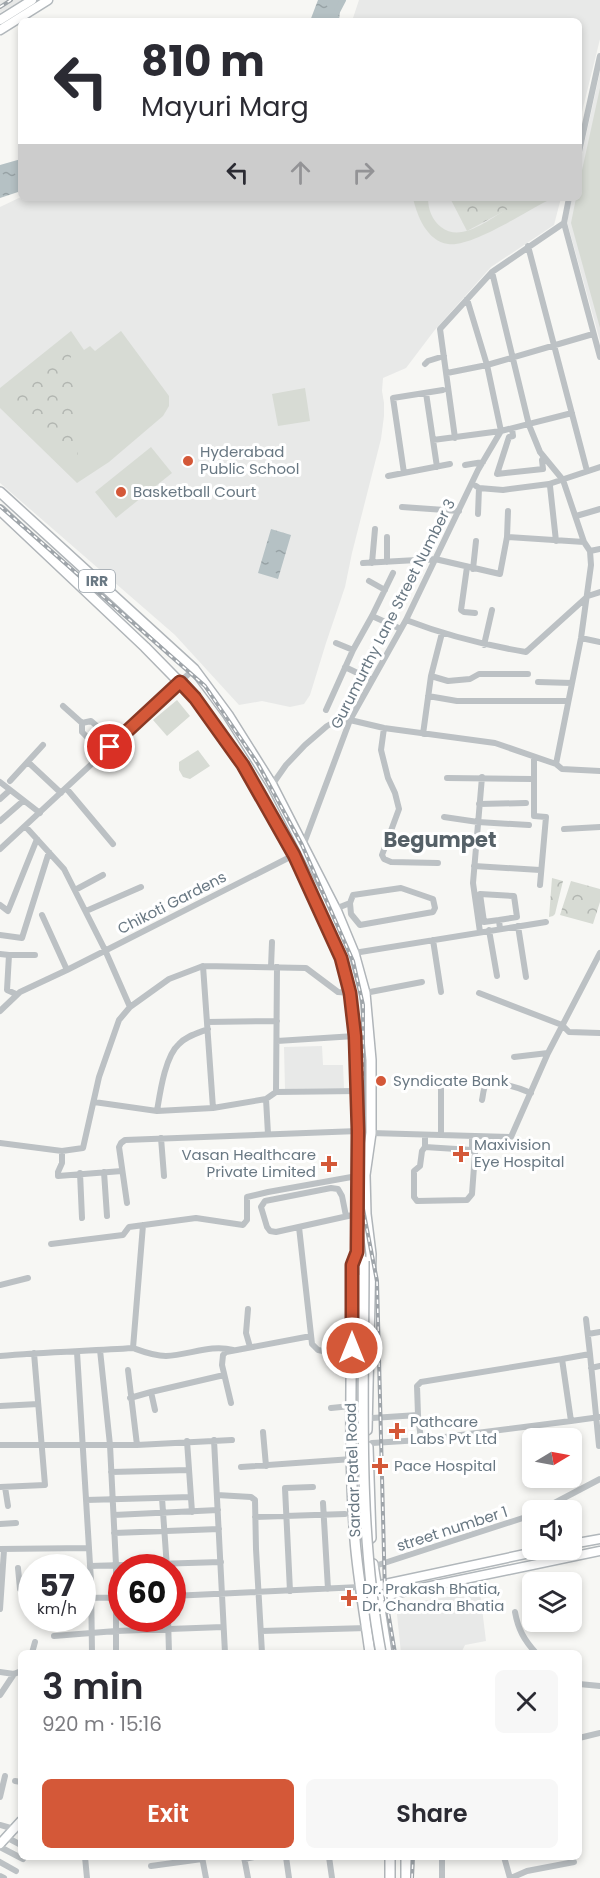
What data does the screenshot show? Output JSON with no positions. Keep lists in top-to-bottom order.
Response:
{
  "streets": {
    "main road": ["IRR", "Sardar Patel Road"],
    "street": ["Gurumurthy Lane Street Number 3", "Chikoti Gardens", "street number 1"]
  },
  "crossings": [
    ["IRR", "Sardar Patel Road"],
    ["Gurumurthy Lane Street Number 3", "Sardar Patel Road"],
    ["Chikoti Gardens", "Sardar Patel Road"]
  ],
  "districts": ["Begumpet"],
  "places": {
    "other": ["Hyderabad Public School", "Basketball Court", "Syndicate Bank"],
    "health": [
      "Maxivision Eye Hospital",
      "Vasan Healthcare Private Limited",
      "Pathcare Labs Pvt Ltd",
      "Pace Hospital",
      "Dr. Prakash Bhatia, Dr. Chandra Bhatia"
    ]
  },
  "north": "right",
  "page": {
    "turn": ["810 m", "Mayuri Marg"],
    "speed": "57 km/h",
    "limit": "60",
    "heading": ["3 min", "920 m · 15:16"],
    "buttons": ["Exit", "Share"]
  }
}
